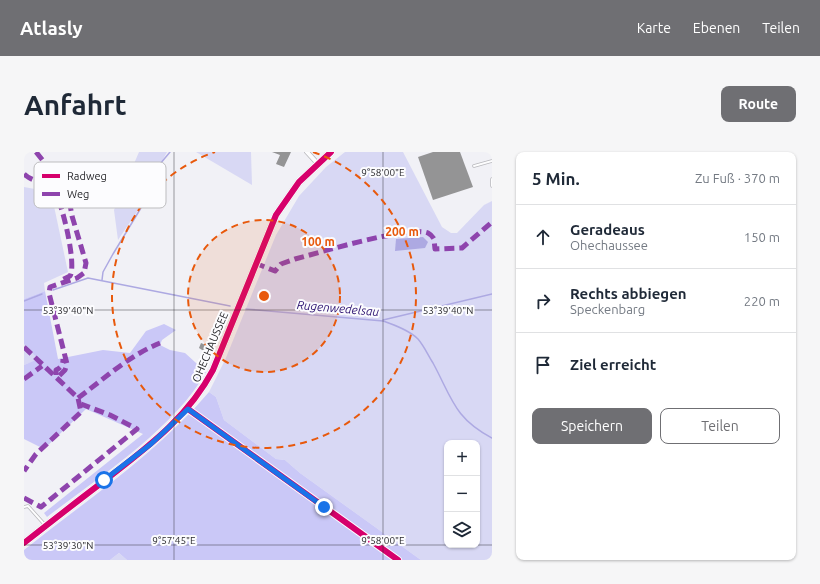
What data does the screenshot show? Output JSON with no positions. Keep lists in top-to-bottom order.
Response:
{
  "streets": {
    "main road": ["OHECHAUSSEE"]
  },
  "water": ["Rugenwedelsau"],
  "legend": ["Radweg", "Weg"],
  "page": {
    "header": "Atlasly",
    "nav": ["Karte", "Ebenen", "Teilen"],
    "buttons": [
      "Route",
      ["Speichern", "Teilen"]
    ],
    "title": "Anfahrt",
    "heading": ["5 Min.", "Zu Fuß · 370 m"],
    "list": [
      ["Geradeaus", "Ohechaussee", "150 m"],
      ["Rechts abbiegen", "Speckenbarg", "220 m"],
      "Ziel erreicht"
    ],
    "map_buttons": ["+", "−"]
  },
  "coordinates": [
    "9°58'00\"E",
    "53°39'40\"N",
    "9°57'45\"E",
    "53°39'30\"N"
  ],
  "rings": ["200 m", "100 m"]
}
